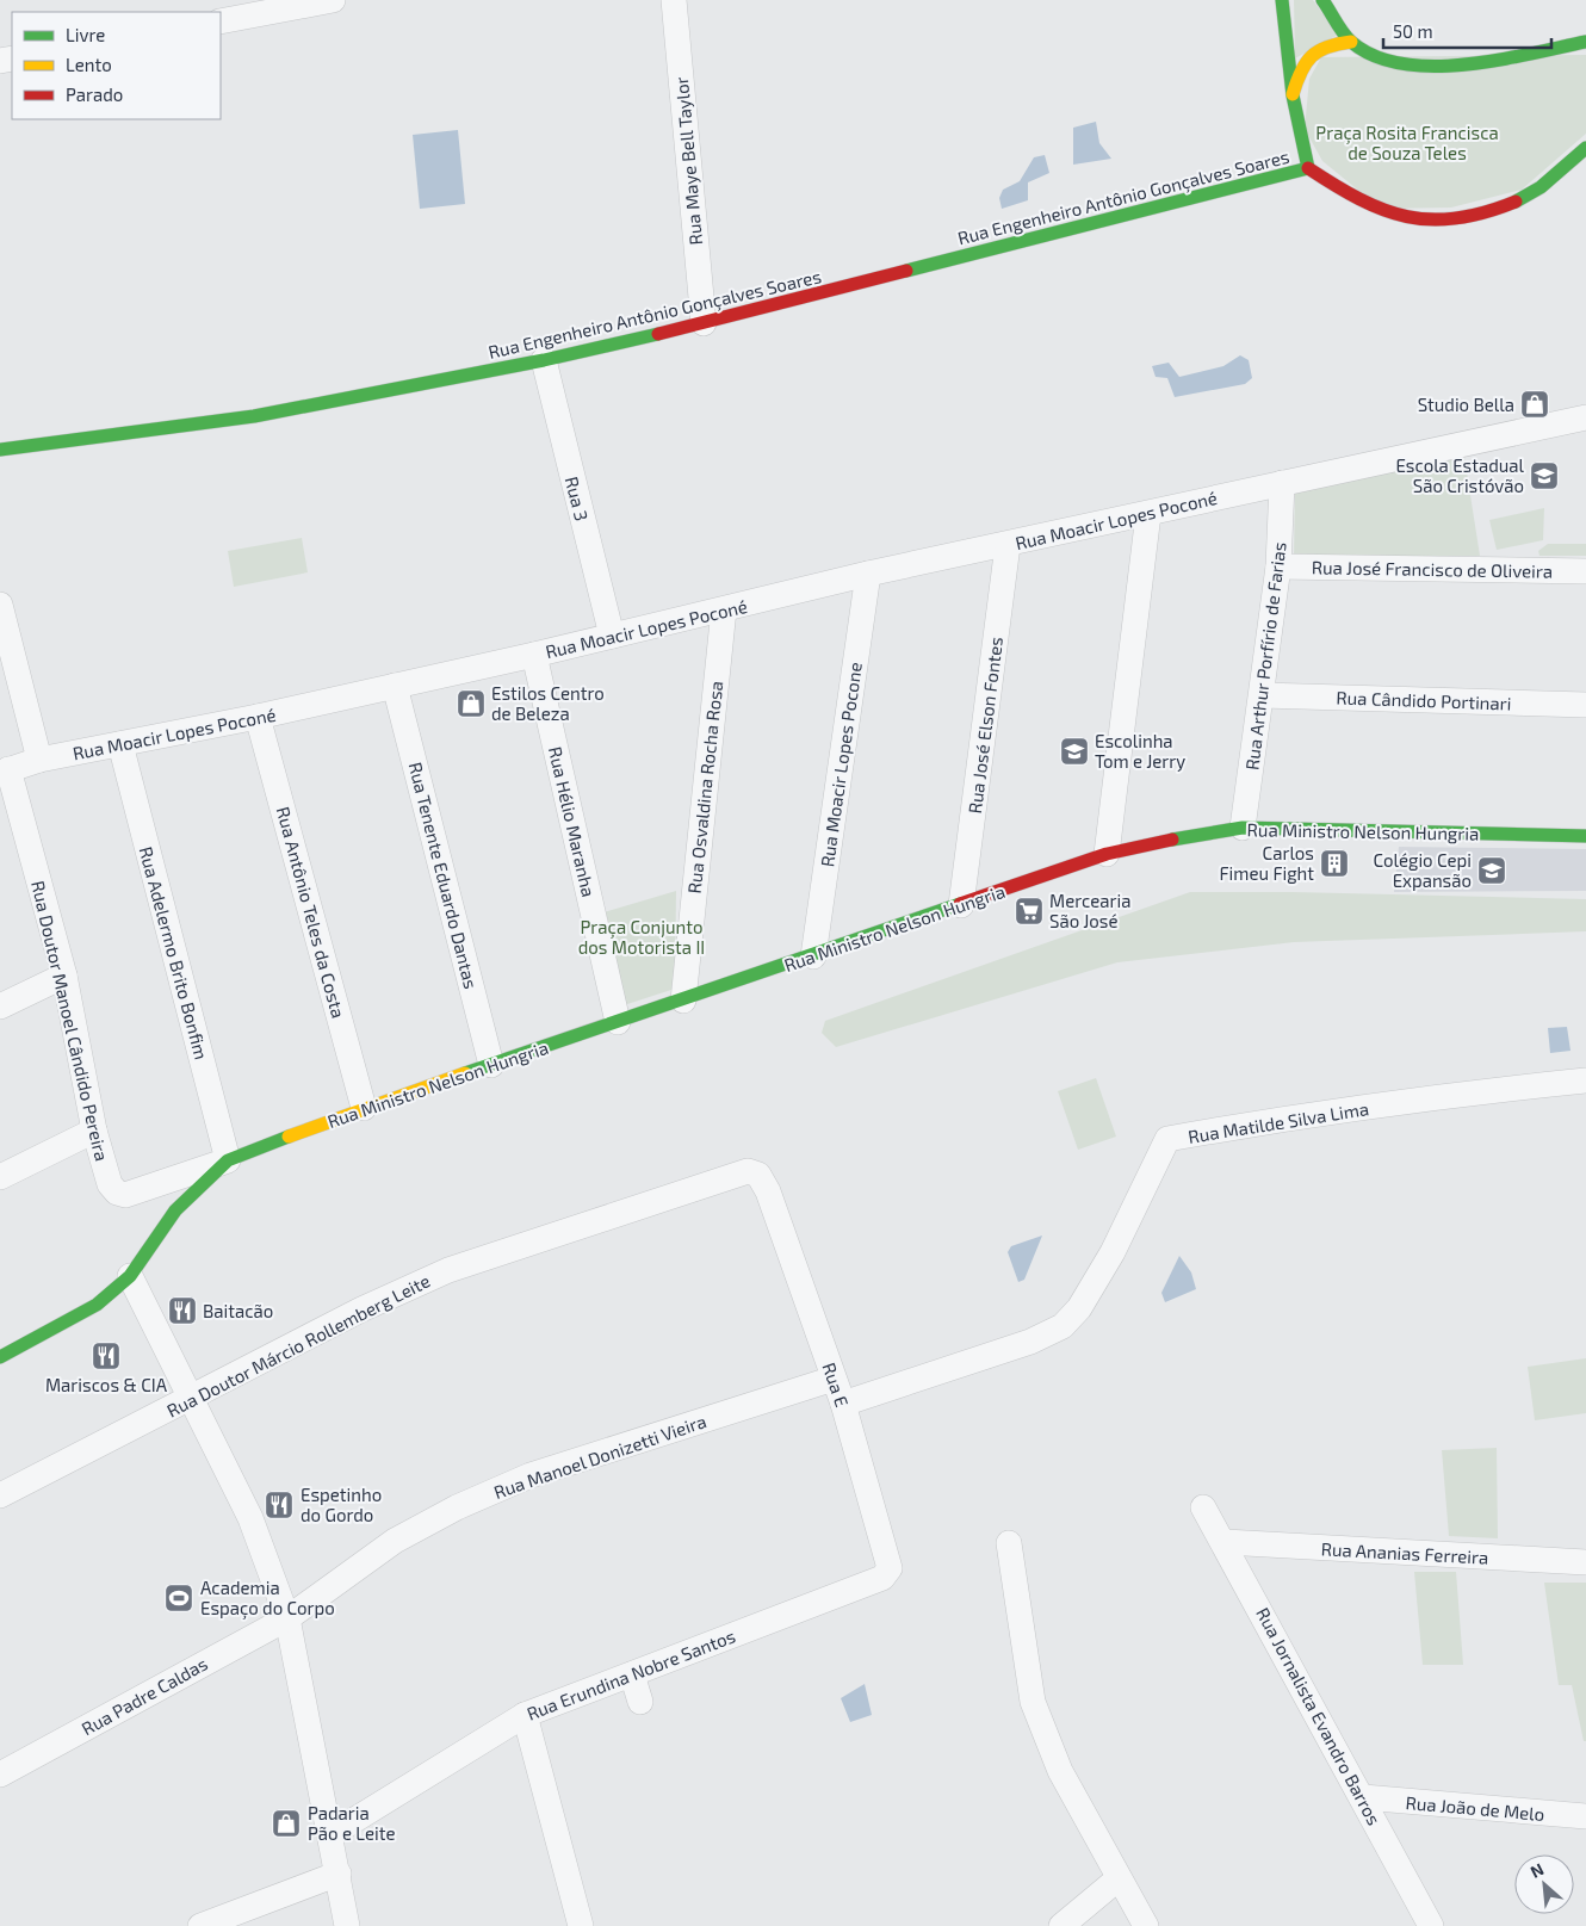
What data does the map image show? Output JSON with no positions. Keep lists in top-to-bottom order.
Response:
{
  "streets": {
    "street": [
      "Rua Maye Bell Taylor",
      "Rua Engenheiro Antônio Gonçalves Soares",
      "Rua 3",
      "Rua Moacir Lopes Poconé",
      "Rua José Francisco de Oliveira",
      "Rua Arthur Porfírio de Farias",
      "Rua Cândido Portinari",
      "Rua José Elson Fontes",
      "Rua Moacir Lopes Pocone",
      "Rua Osvaldina Rocha Rosa",
      "Rua Hélio Maranha",
      "Rua Ministro Nelson Hungria",
      "Rua Tenente Eduardo Dantas",
      "Rua Antônio Teles da Costa",
      "Rua Adelermo Brito Bonfim",
      "Rua Doutor Manoel Cândido Pereira",
      "Rua Matilde Silva Lima",
      "Rua Doutor Márcio Rollemberg Leite",
      "Rua E",
      "Rua Manoel Donizetti Vieira",
      "Rua Ananias Ferreira",
      "Rua Erundina Nobre Santos",
      "Rua Padre Caldas",
      "Rua Jornalista Evandro Barros",
      "Rua João de Melo"
    ]
  },
  "crossings": [
    ["Rua Maye Bell Taylor", "Rua Engenheiro Antônio Gonçalves Soares"],
    ["Rua Engenheiro Antônio Gonçalves Soares", "Rua 3"],
    ["Rua 3", "Rua Moacir Lopes Poconé"],
    ["Rua Moacir Lopes Poconé", "Rua Arthur Porfírio de Farias"],
    ["Rua Moacir Lopes Poconé", "Rua José Elson Fontes"],
    ["Rua Moacir Lopes Poconé", "Rua Moacir Lopes Pocone"],
    ["Rua Moacir Lopes Poconé", "Rua Osvaldina Rocha Rosa"],
    ["Rua Moacir Lopes Poconé", "Rua Hélio Maranha"],
    ["Rua Moacir Lopes Poconé", "Rua Tenente Eduardo Dantas"],
    ["Rua Moacir Lopes Poconé", "Rua Antônio Teles da Costa"],
    ["Rua Moacir Lopes Poconé", "Rua Adelermo Brito Bonfim"],
    ["Rua Moacir Lopes Poconé", "Rua Doutor Manoel Cândido Pereira"],
    ["Rua José Francisco de Oliveira", "Rua Arthur Porfírio de Farias"],
    ["Rua Arthur Porfírio de Farias", "Rua Cândido Portinari"],
    ["Rua Arthur Porfírio de Farias", "Rua Ministro Nelson Hungria"],
    ["Rua José Elson Fontes", "Rua Ministro Nelson Hungria"],
    ["Rua Moacir Lopes Pocone", "Rua Ministro Nelson Hungria"],
    ["Rua Osvaldina Rocha Rosa", "Rua Ministro Nelson Hungria"],
    ["Rua Hélio Maranha", "Rua Ministro Nelson Hungria"],
    ["Rua Ministro Nelson Hungria", "Rua Tenente Eduardo Dantas"],
    ["Rua Ministro Nelson Hungria", "Rua Antônio Teles da Costa"],
    ["Rua Ministro Nelson Hungria", "Rua Adelermo Brito Bonfim"],
    ["Rua Ministro Nelson Hungria", "Rua Doutor Manoel Cândido Pereira"],
    ["Rua Matilde Silva Lima", "Rua E"],
    ["Rua Doutor Márcio Rollemberg Leite", "Rua E"],
    ["Rua E", "Rua Manoel Donizetti Vieira"],
    ["Rua E", "Rua Erundina Nobre Santos"],
    ["Rua Manoel Donizetti Vieira", "Rua Padre Caldas"],
    ["Rua Ananias Ferreira", "Rua Jornalista Evandro Barros"],
    ["Rua Jornalista Evandro Barros", "Rua João de Melo"]
  ],
  "parks": ["Praça Rosita Francisca de Souza Teles", "Praça Conjunto dos Motorista II"],
  "places": {
    "shop": ["Studio Bella", "Estilos Centro de Beleza", "Padaria Pão e Leite"],
    "school or university": ["Escola Estadual São Cristóvão", "Escolinha Tom e Jerry", "Colégio Cepi Expansão"],
    "building": ["Carlos Fimeu Fight"],
    "supermarket": ["Mercearia São José"],
    "restaurant": ["Baitacão", "Mariscos & CIA", "Espetinho do Gordo"],
    "sports": ["Academia Espaço do Corpo"]
  },
  "legend": ["Livre", "Lento", "Parado"],
  "scale_bar": "50 m",
  "north": "top left"
}
